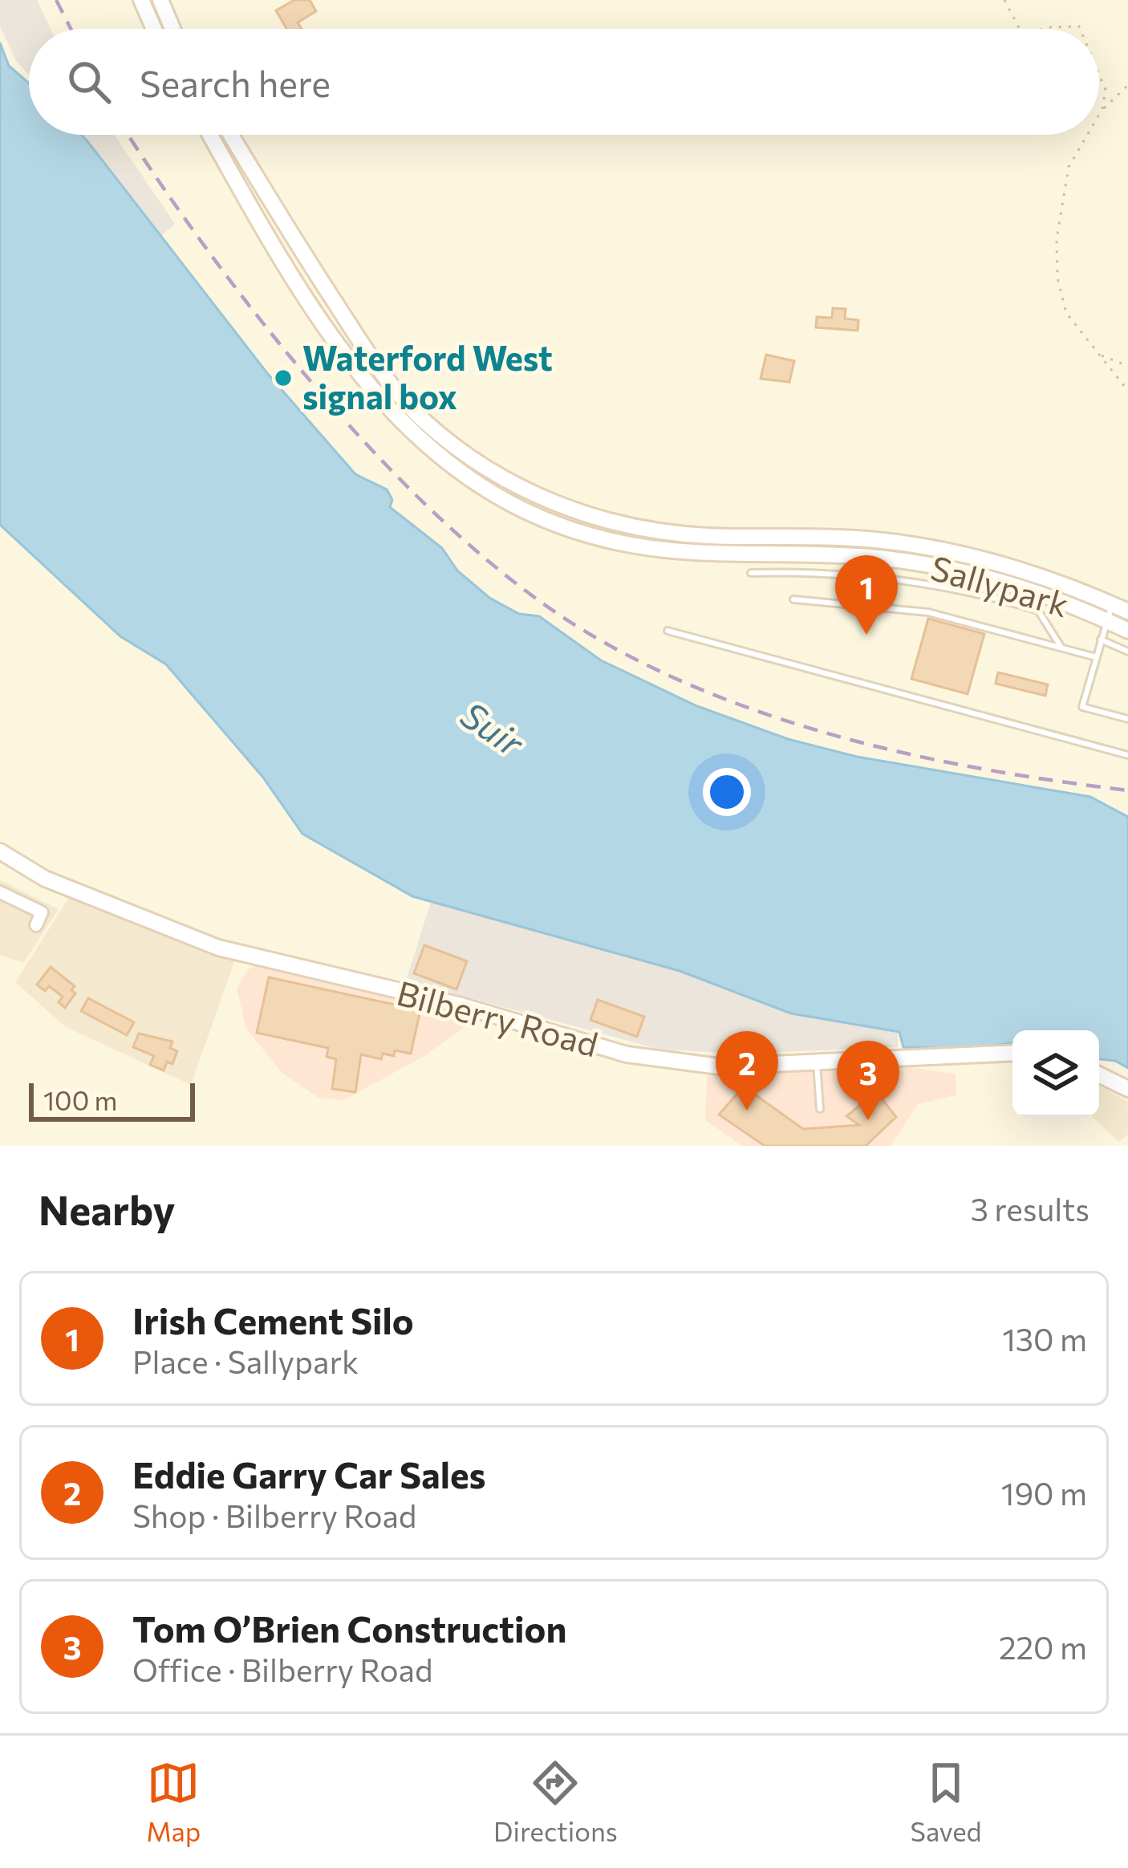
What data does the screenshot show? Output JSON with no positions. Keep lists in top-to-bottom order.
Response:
{
  "streets": {
    "main road": ["Sallypark", "Bilberry Road"]
  },
  "water": ["Suir"],
  "places": ["Waterford West signal box"],
  "scale_bar": "100 m",
  "page": {
    "search": "Search here",
    "pins": ["1", "2", "3"],
    "scale": "100 m",
    "heading": ["Nearby", "3 results"],
    "list": [
      {
        "mark": "1",
        "name": "Irish Cement Silo",
        "note": "Place · Sallypark",
        "value": "130 m"
      },
      {
        "mark": "2",
        "name": "Eddie Garry Car Sales",
        "note": "Shop · Bilberry Road",
        "value": "190 m"
      },
      {
        "mark": "3",
        "name": "Tom O’Brien Construction",
        "note": "Office · Bilberry Road",
        "value": "220 m"
      }
    ],
    "nav": ["Map", "Directions", "Saved"]
  }
}
